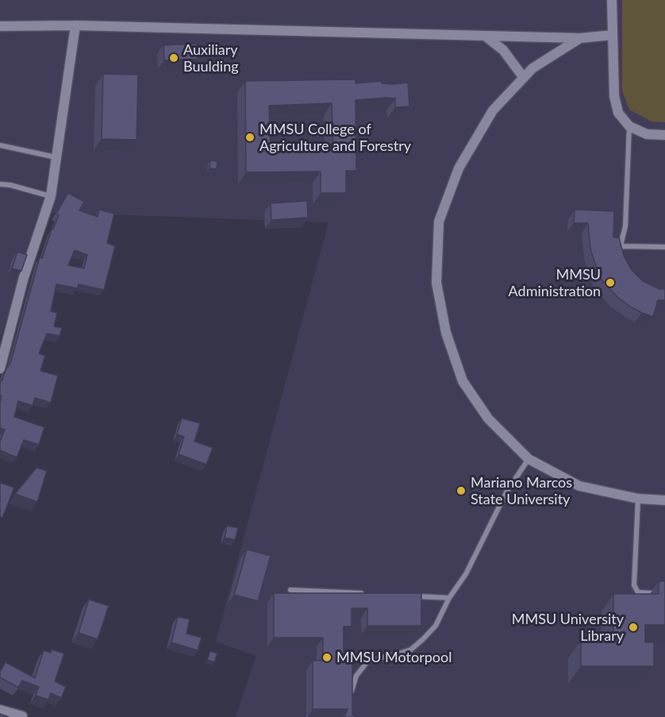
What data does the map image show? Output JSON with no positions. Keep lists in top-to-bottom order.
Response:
{
  "places": [
    "Auxiliary Buulding",
    "MMSU College of Agriculture and Forestry",
    "MMSU Administration",
    "Mariano Marcos State University",
    "MMSU University Library",
    "MMSU Motorpool"
  ]
}
